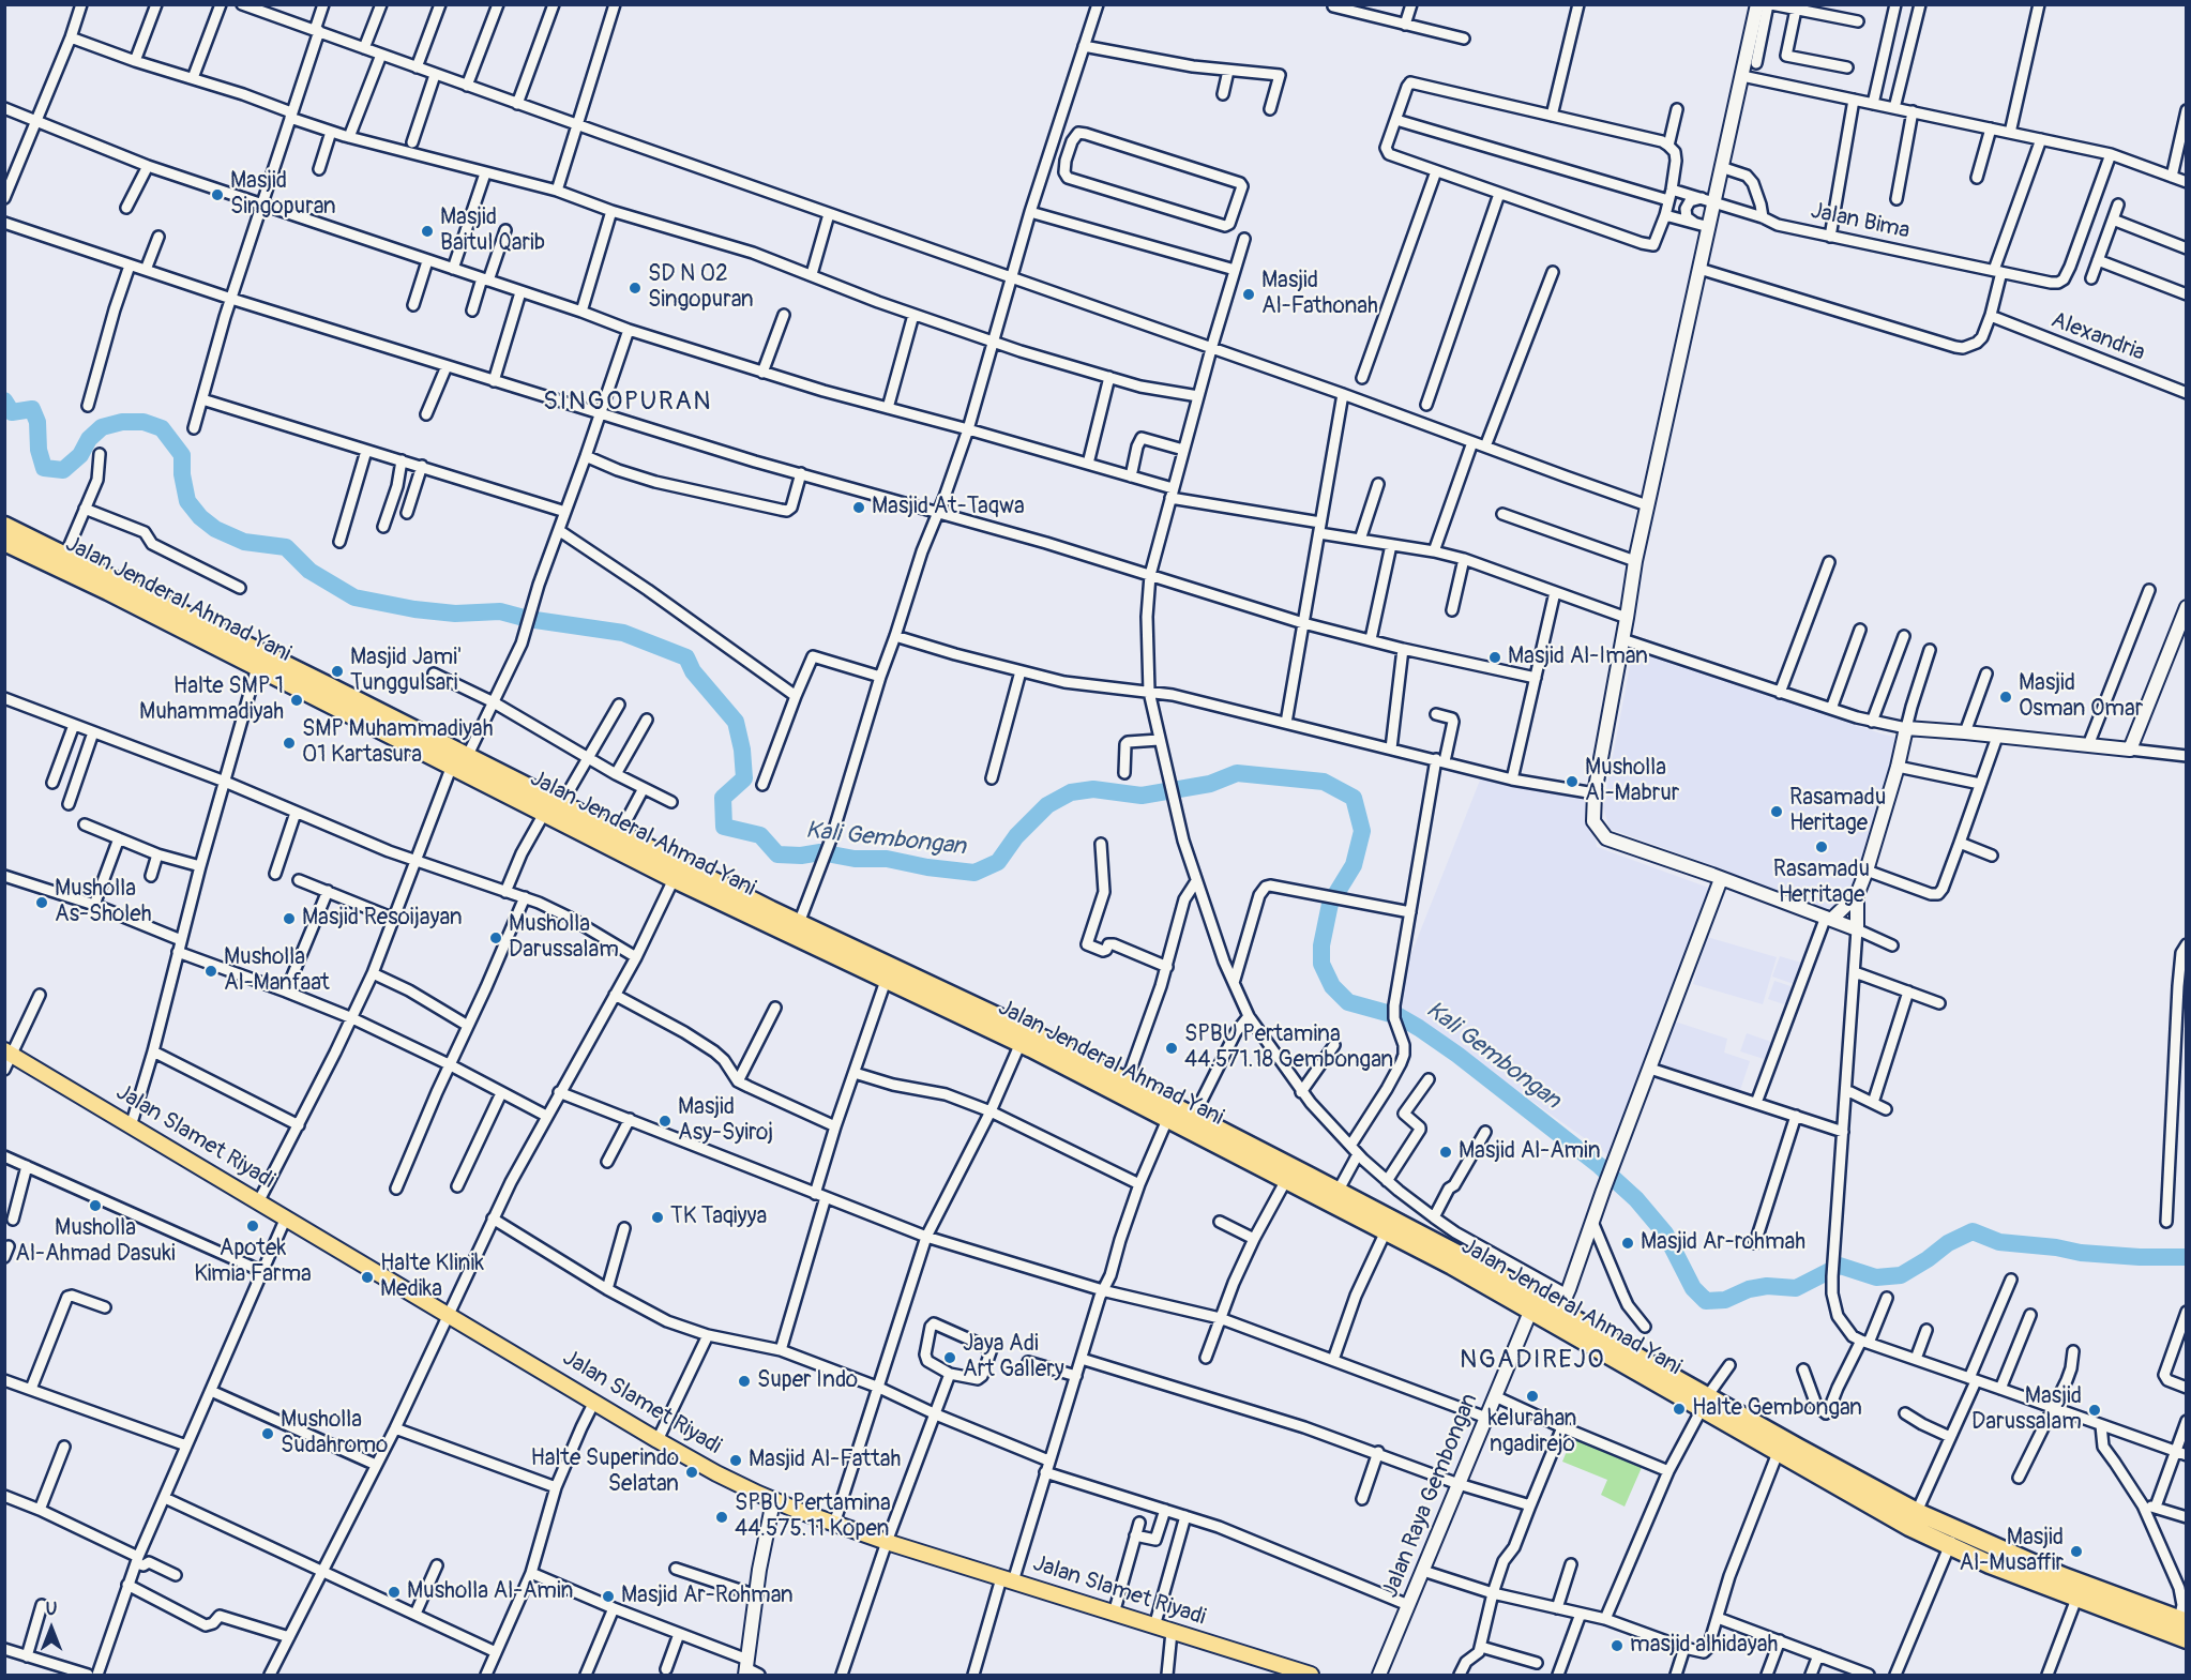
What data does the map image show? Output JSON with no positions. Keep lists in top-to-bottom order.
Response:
{
  "streets": {
    "highway": ["Jalan Jenderal Ahmad Yani"],
    "main road": ["Jalan Slamet Riyadi"],
    "street": ["Jalan Bima", "Alexandria", "Jalan Raya Gembongan"]
  },
  "crossings": [
    ["Jalan Jenderal Ahmad Yani", "Jalan Raya Gembongan"]
  ],
  "districts": ["SINGOPURAN", "NGADIREJO"],
  "water": ["Kali Gembongan"],
  "places": [
    "Masjid Singopuran",
    "Masjid Baitul Qarib",
    "SD N 02 Singopuran",
    "Masjid Al-Fathonah",
    "Masjid At-Taqwa",
    "Masjid Al-Iman",
    "Masjid Jami' Tunggulsari",
    "Masjid Osman Omar",
    "Halte SMP 1 Muhammadiyah",
    "SMP Muhammadiyah 01 Kartasura",
    "Musholla Al-Mabrur",
    "Rasamadu Heritage",
    "Rasamadu Herritage",
    "Musholla As-Sholeh",
    "Masjid Resoijayan",
    "Musholla Darussalam",
    "Musholla Al-Manfaat",
    "SPBU Pertamina 44.571.18 Gembongan",
    "Masjid Asy-Syiroj",
    "Masjid Al-Amin",
    "Musholla Al-Ahmad Dasuki",
    "TK Taqiyya",
    "Apotek Kimia Farma",
    "Masjid Ar-rohmah",
    "Halte Klinik Medika",
    "Jaya Adi Art Gallery",
    "Super Indo",
    "kelurahan ngadirejo",
    "Halte Gembongan",
    "Masjid Darussalam",
    "Musholla Sudahromo",
    "Masjid Al-Fattah",
    "Halte Superindo Selatan",
    "SPBU Pertamina 44.575.11 Kopen",
    "Masjid Al-Musaffir",
    "Musholla Al-Amin",
    "Masjid Ar-Rohman",
    "masjid alhidayah"
  ],
  "north": "top"
}
